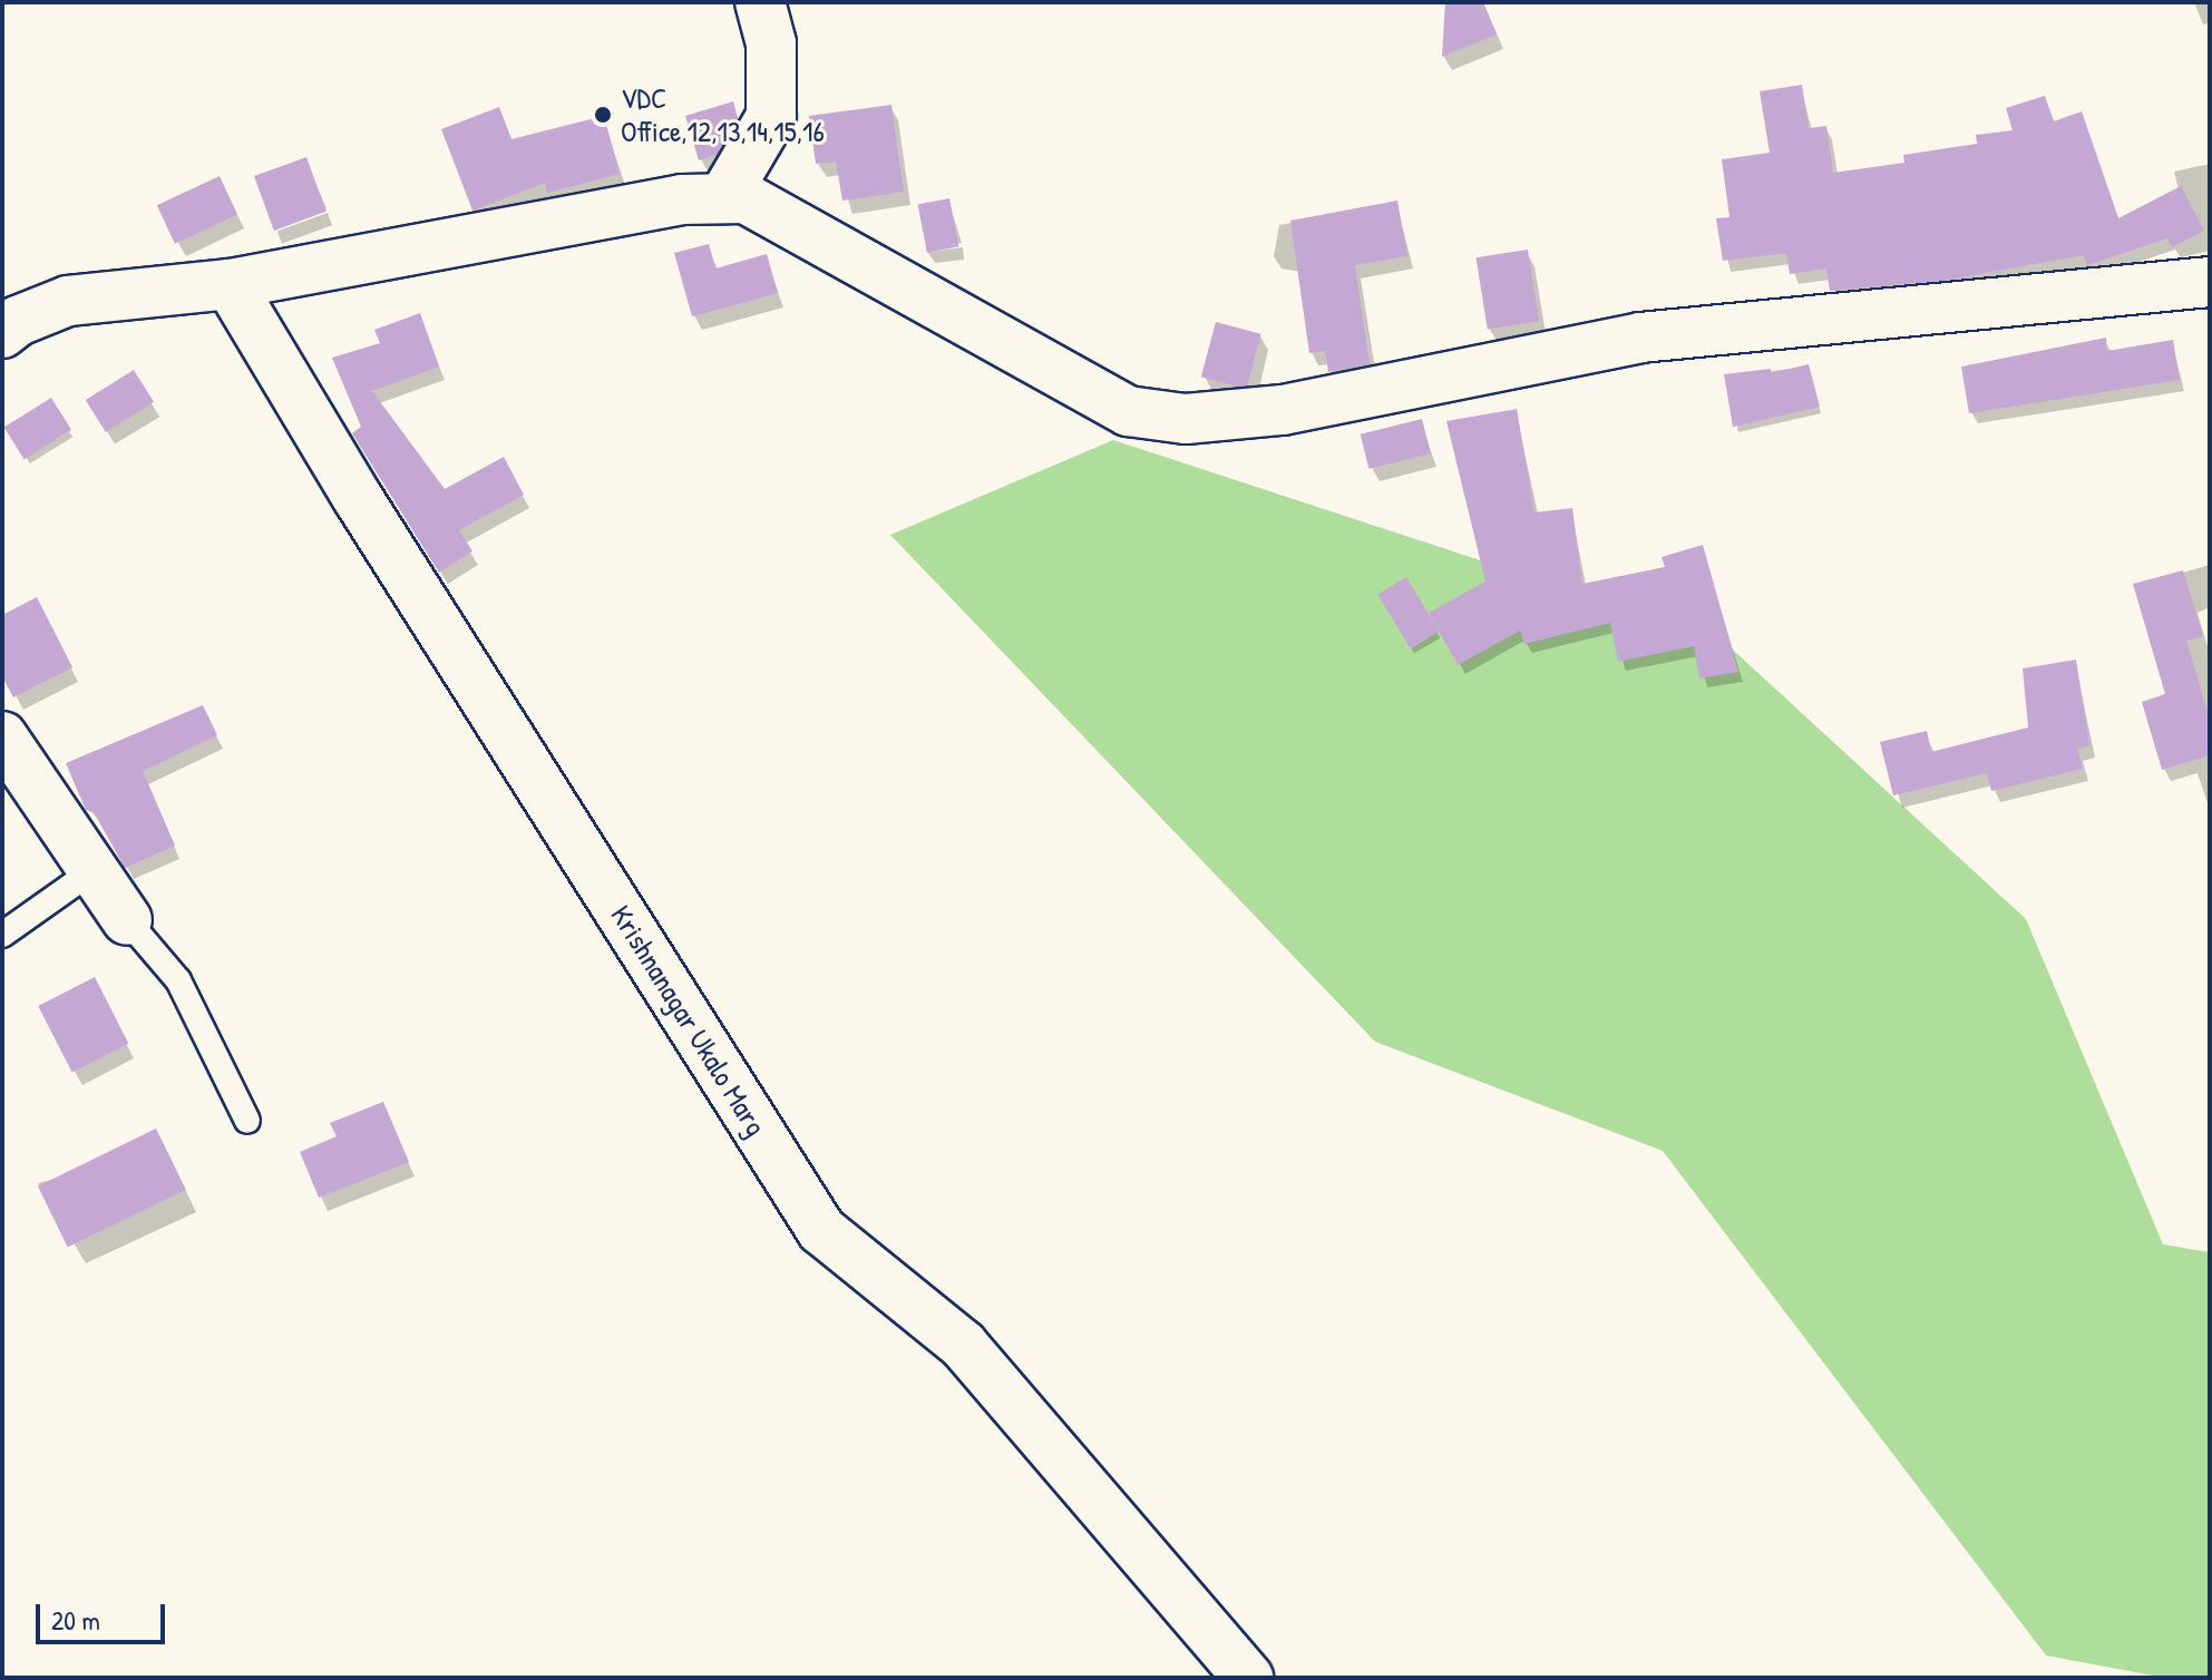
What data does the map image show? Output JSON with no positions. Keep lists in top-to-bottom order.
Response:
{
  "streets": {
    "main road": ["Krishnanagar Ukalo Marg"]
  },
  "places": ["VDC Office,12,13,14,15,16"],
  "scale_bar": "20 m"
}
